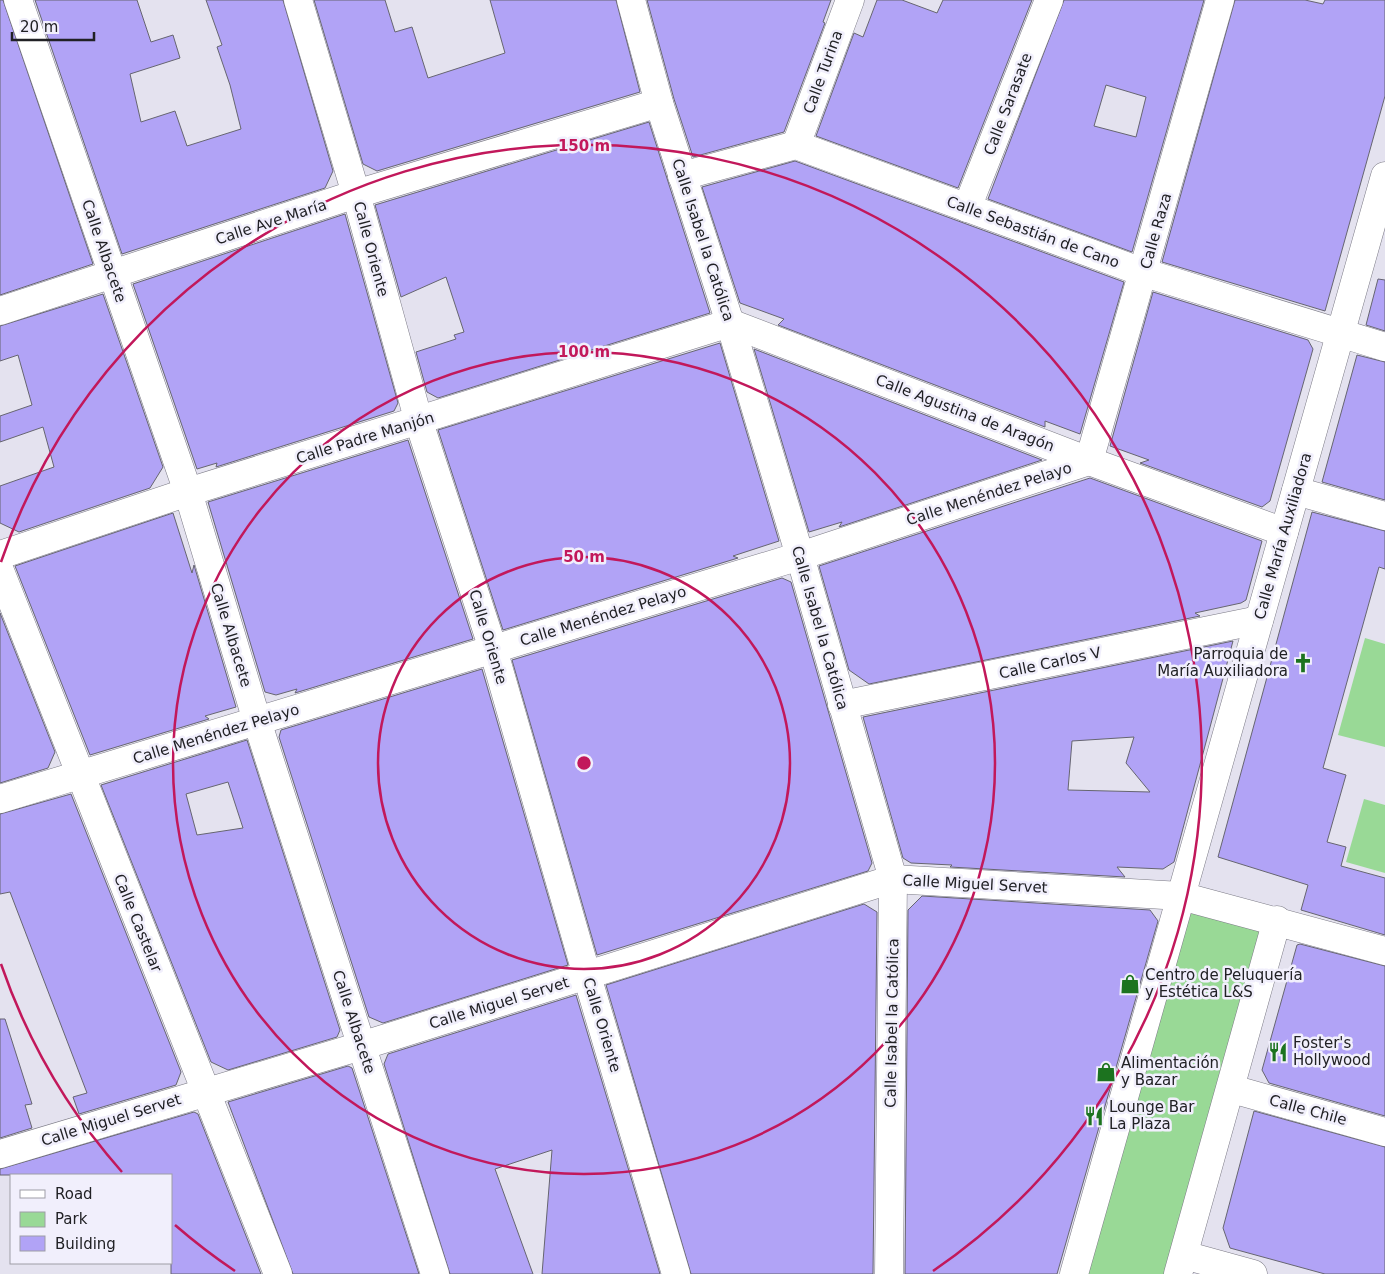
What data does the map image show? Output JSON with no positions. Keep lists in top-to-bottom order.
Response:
{
  "streets": {
    "street": [
      "Calle Turina",
      "Calle Sarasate",
      "Calle Ave María",
      "Calle Raza",
      "Calle Sebastián de Cano",
      "Calle Isabel la Católica",
      "Calle Oriente",
      "Calle Albacete",
      "Calle Agustina de Aragón",
      "Calle Padre Manjón",
      "Calle Menéndez Pelayo",
      "Calle María Auxiliadora",
      "Calle Carlos V",
      "Calle Miguel Servet",
      "Calle Castelar",
      "Calle Chile"
    ]
  },
  "crossings": [
    ["Calle Turina", "Calle Sebastián de Cano"],
    ["Calle Sarasate", "Calle Sebastián de Cano"],
    ["Calle Ave María", "Calle Isabel la Católica"],
    ["Calle Ave María", "Calle Oriente"],
    ["Calle Ave María", "Calle Albacete"],
    ["Calle Raza", "Calle Sebastián de Cano"],
    ["Calle Raza", "Calle Agustina de Aragón"],
    ["Calle Raza", "Calle Menéndez Pelayo"],
    ["Calle Sebastián de Cano", "Calle María Auxiliadora"],
    ["Calle Isabel la Católica", "Calle Agustina de Aragón"],
    ["Calle Isabel la Católica", "Calle Padre Manjón"],
    ["Calle Isabel la Católica", "Calle Menéndez Pelayo"],
    ["Calle Isabel la Católica", "Calle Carlos V"],
    ["Calle Isabel la Católica", "Calle Miguel Servet"],
    ["Calle Oriente", "Calle Padre Manjón"],
    ["Calle Oriente", "Calle Menéndez Pelayo"],
    ["Calle Oriente", "Calle Miguel Servet"],
    ["Calle Albacete", "Calle Padre Manjón"],
    ["Calle Albacete", "Calle Menéndez Pelayo"],
    ["Calle Albacete", "Calle Miguel Servet"],
    ["Calle Agustina de Aragón", "Calle Padre Manjón"],
    ["Calle Agustina de Aragón", "Calle Menéndez Pelayo"],
    ["Calle Agustina de Aragón", "Calle María Auxiliadora"],
    ["Calle Menéndez Pelayo", "Calle Castelar"],
    ["Calle María Auxiliadora", "Calle Carlos V"],
    ["Calle María Auxiliadora", "Calle Miguel Servet"],
    ["Calle Miguel Servet", "Calle Castelar"]
  ],
  "places": {
    "church": ["Parroquia de María Auxiliadora"],
    "shop": ["Centro de Peluquería y Estética L&S", "Alimentación y Bazar"],
    "restaurant": ["Foster's Hollywood", "Lounge Bar La Plaza"]
  },
  "legend": ["Road", "Park", "Building"],
  "scale_bar": "20 m",
  "rings": ["150 m", "100 m", "50 m"]
}
